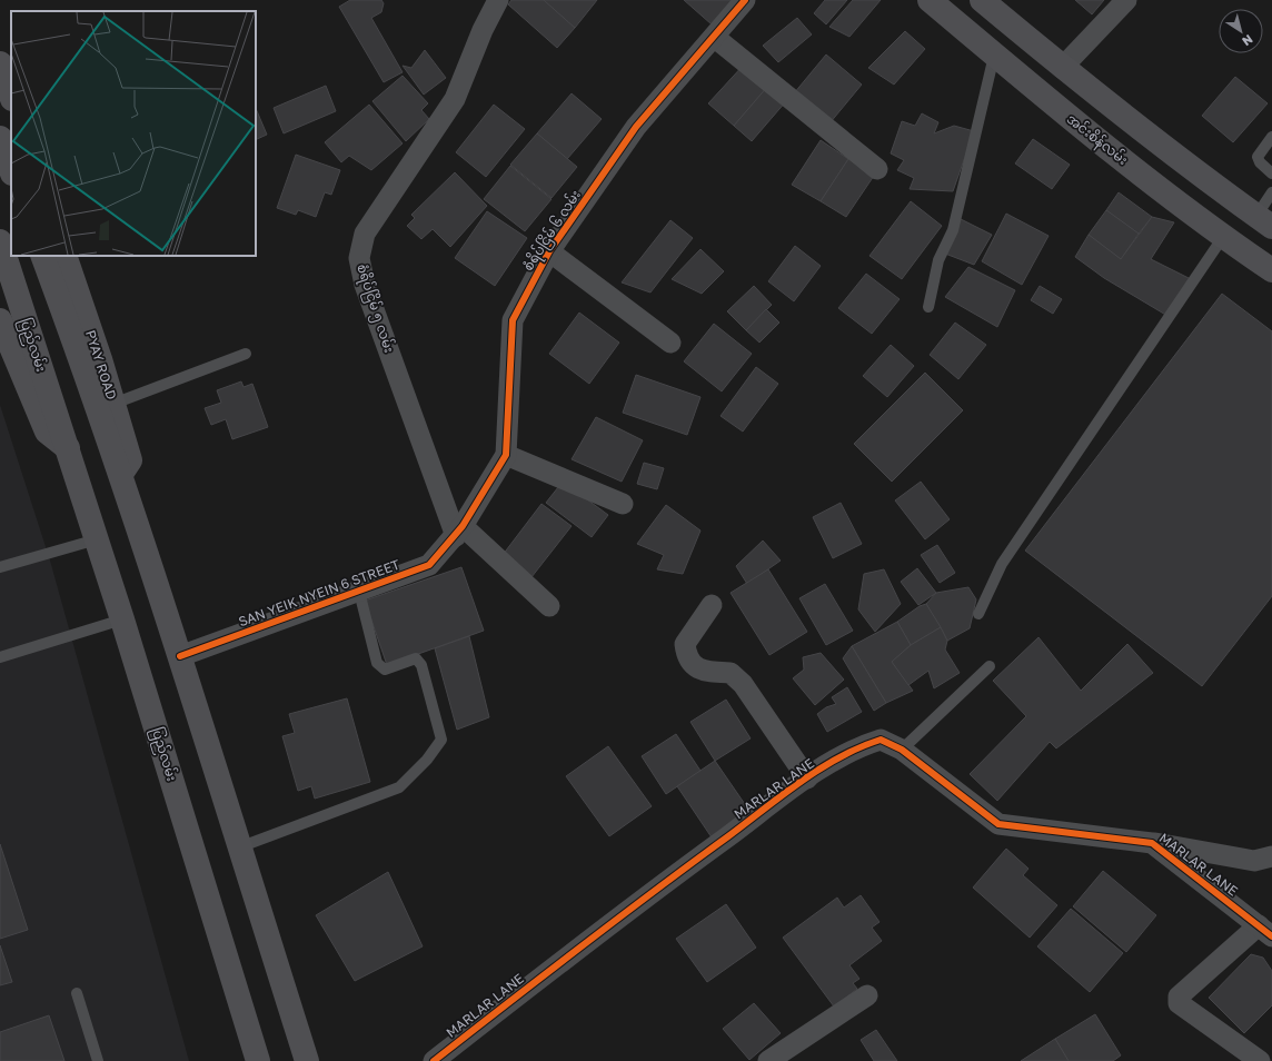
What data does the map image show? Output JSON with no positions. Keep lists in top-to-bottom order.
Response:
{
  "streets": {
    "main road": ["အင်းစိန်လမ်း", "ပြည်လမ်း", "PYAY ROAD"],
    "street": [
      "စံရိပ်ငြိမ် ၆ လမ်း",
      "စံရိပ်ငြိမ် ၅ လမ်း",
      "SAN YEIK NYEIN 6 STREET",
      "MARLAR LANE"
    ]
  },
  "crossings": [
    ["စံရိပ်ငြိမ် ၆ လမ်း", "စံရိပ်ငြိမ် ၅ လမ်း"],
    ["စံရိပ်ငြိမ် ၆ လမ်း", "SAN YEIK NYEIN 6 STREET"],
    ["စံရိပ်ငြိမ် ၅ လမ်း", "SAN YEIK NYEIN 6 STREET"]
  ],
  "north": "bottom right"
}
